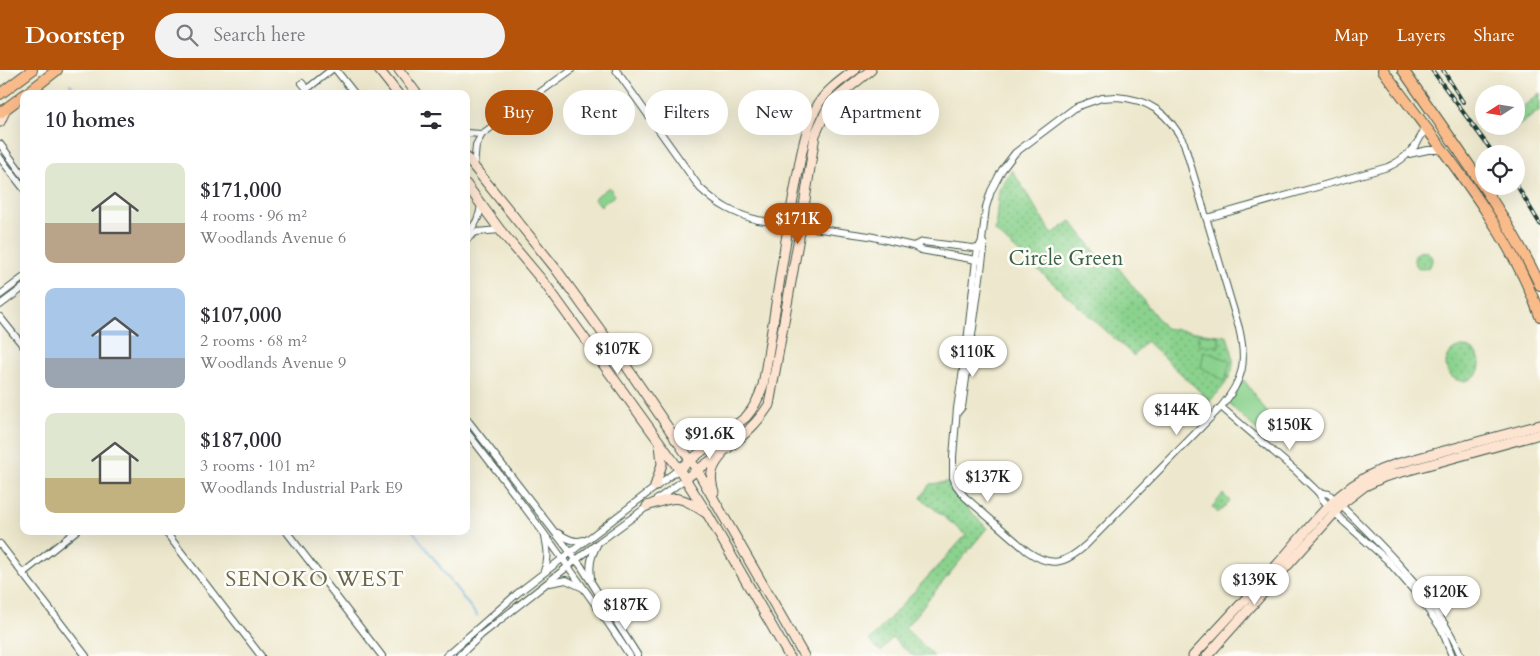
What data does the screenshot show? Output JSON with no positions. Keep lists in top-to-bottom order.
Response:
{
  "districts": ["SENOKO WEST"],
  "parks": ["Circle Green"],
  "north": "left",
  "page": {
    "header": "Doorstep",
    "search": "Search here",
    "nav": ["Map", "Layers", "Share"],
    "chip": [
      "Buy",
      "Rent",
      "Filters",
      "New",
      "Apartment"
    ],
    "heading": "10 homes",
    "list": [
      {
        "name": "$171,000",
        "note": "4 rooms · 96 m² · Woodlands Avenue 6"
      },
      {
        "name": "$107,000",
        "note": "2 rooms · 68 m² · Woodlands Avenue 9"
      },
      {
        "name": "$187,000",
        "note": "3 rooms · 101 m² · Woodlands Industrial Park E9"
      }
    ],
    "price": [
      "$171K",
      "$107K",
      "$110K",
      "$144K",
      "$150K",
      "$91.6K",
      "$137K",
      "$139K",
      "$120K",
      "$187K"
    ]
  }
}
